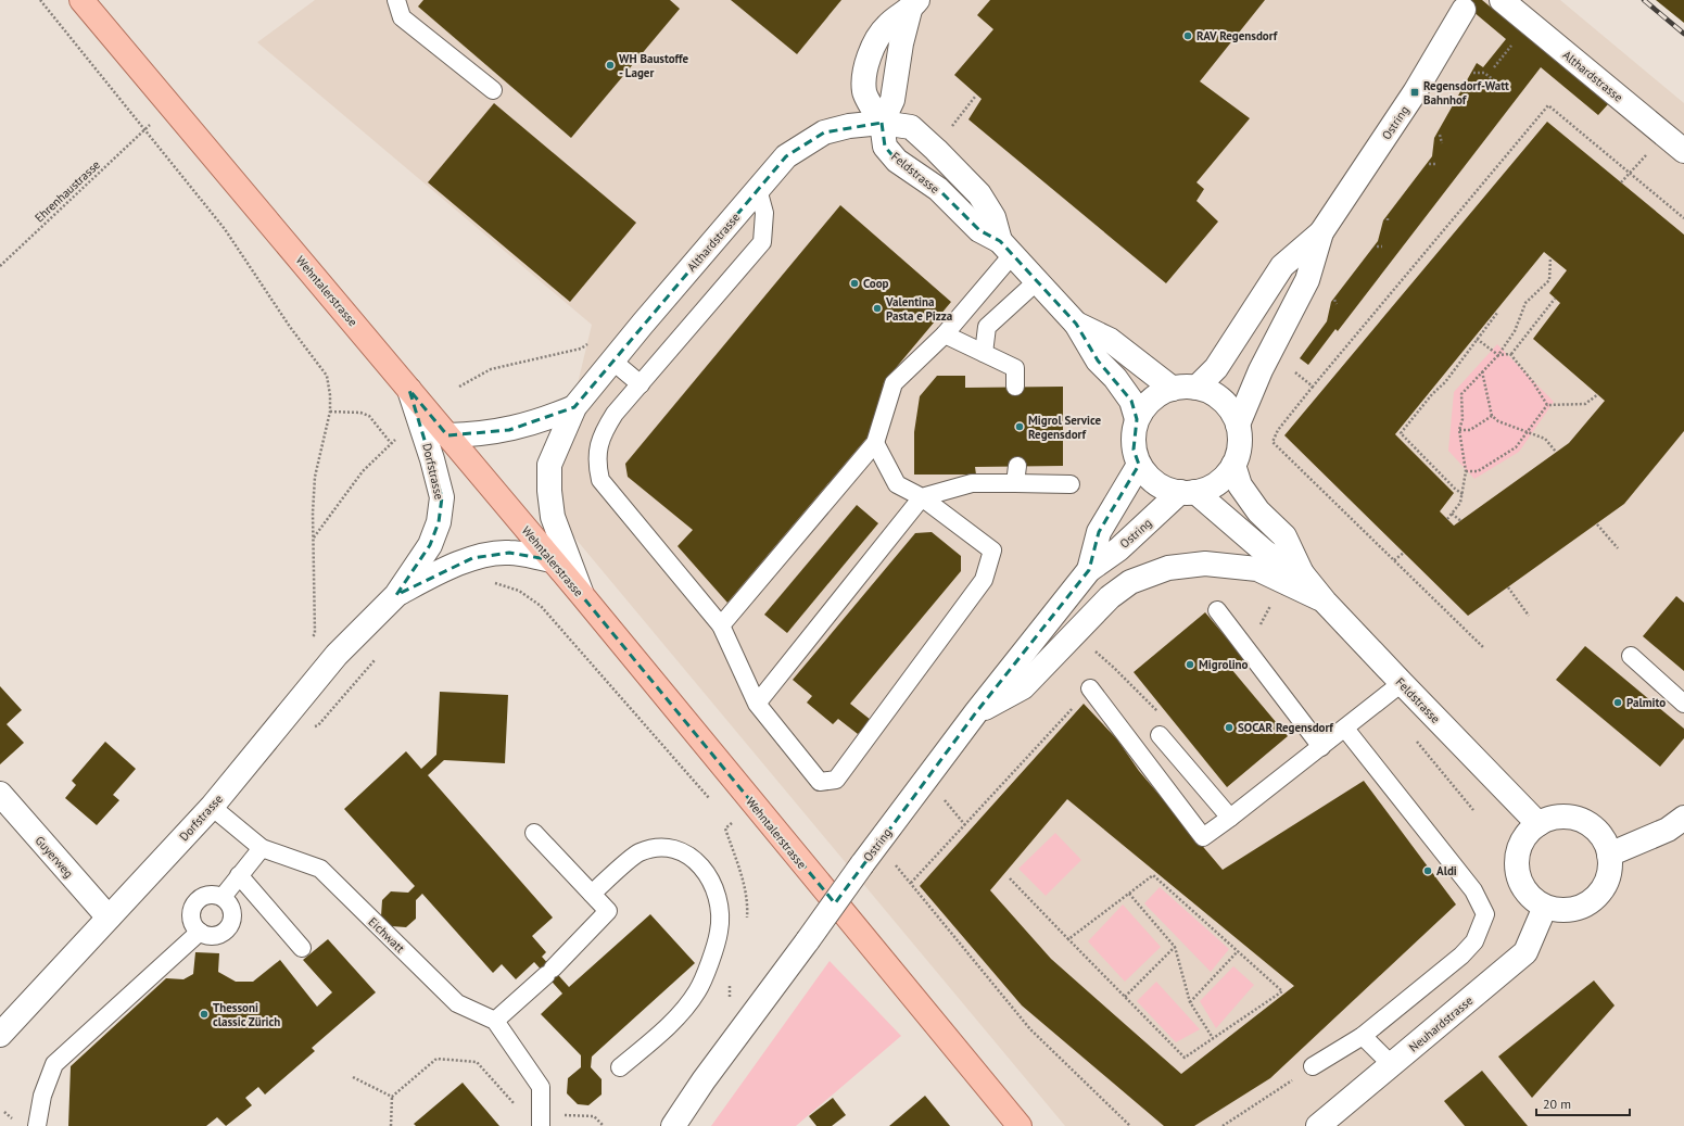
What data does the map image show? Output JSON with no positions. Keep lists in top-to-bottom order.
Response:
{
  "streets": {
    "main road": [
      "Althardstrasse",
      "Ostring",
      "Feldstrasse",
      "Wehntalerstrasse",
      "Dorfstrasse",
      "Guyerweg",
      "Neuhardstrasse"
    ],
    "lane": ["Eichwatt"],
    "path": ["Ehrenhaustrasse"]
  },
  "crossings": [
    ["Althardstrasse", "Feldstrasse"],
    ["Althardstrasse", "Wehntalerstrasse"],
    ["Ostring", "Feldstrasse"],
    ["Feldstrasse", "Neuhardstrasse"],
    ["Wehntalerstrasse", "Dorfstrasse"],
    ["Dorfstrasse", "Guyerweg"],
    ["Dorfstrasse", "Eichwatt"]
  ],
  "places": {
    "other": [
      "RAV Regensdorf",
      "WH Baustoffe - Lager",
      "Coop",
      "Valentina Pasta e Pizza",
      "Migrol Service Regensdorf",
      "Migrolino",
      "Palmito",
      "SOCAR Regensdorf",
      "Aldi",
      "Thessoni classic Zürich"
    ],
    "transit": ["Regensdorf-Watt Bahnhof"]
  },
  "scale_bar": "20 m"
}
